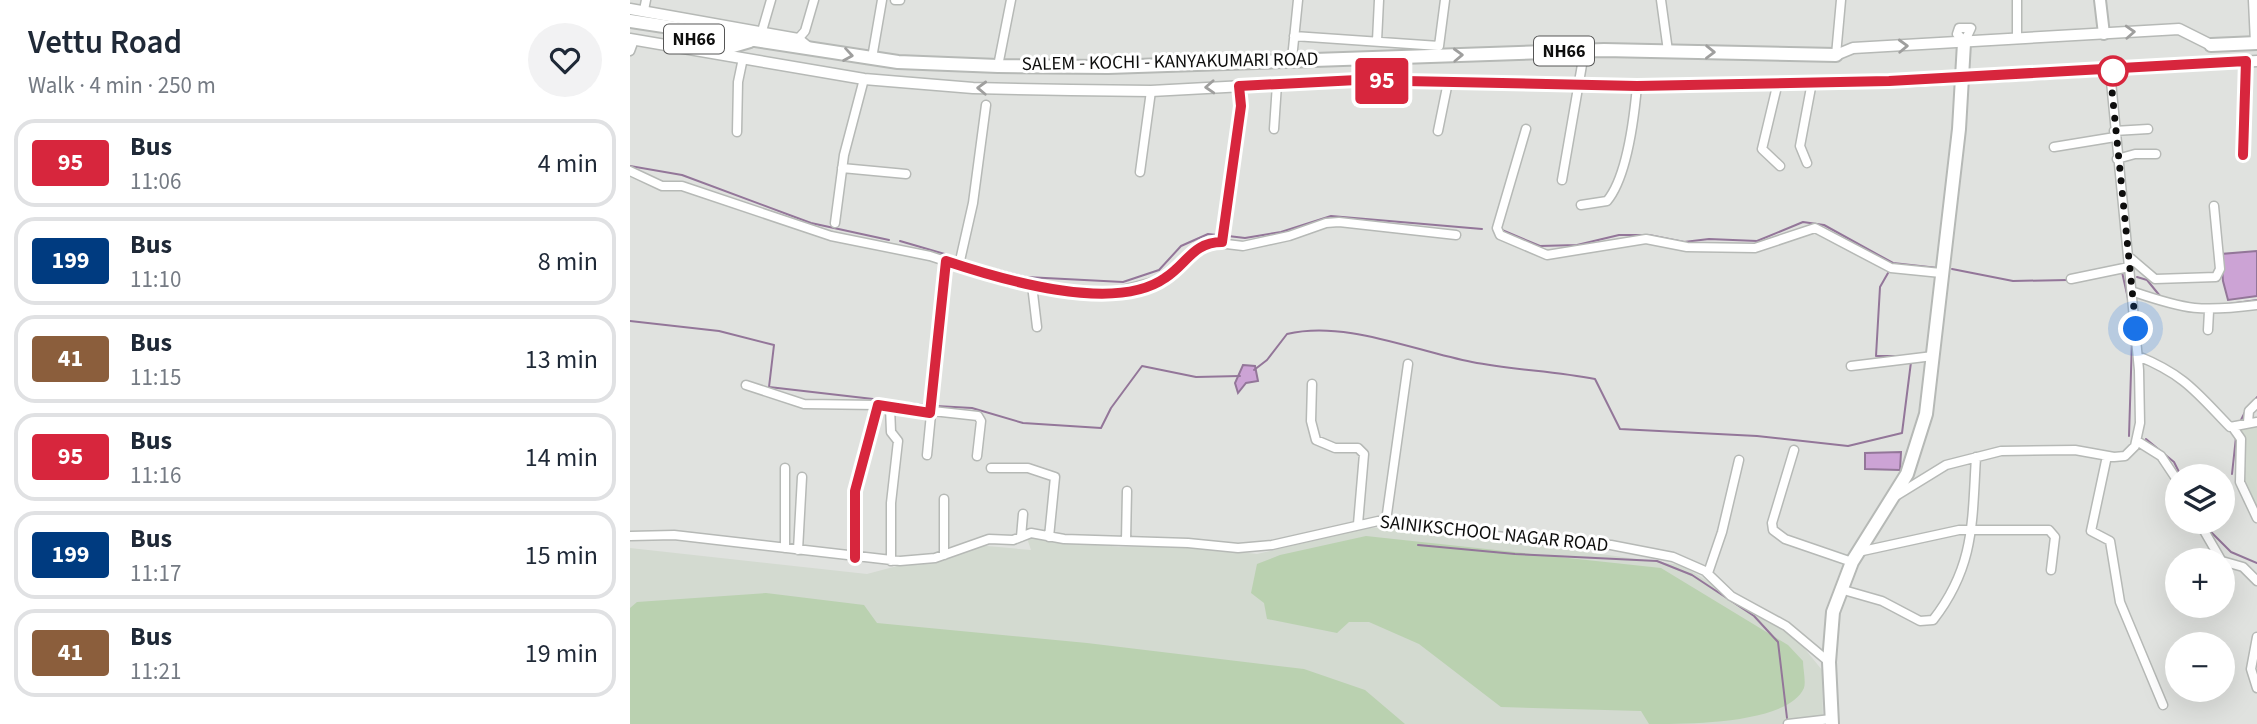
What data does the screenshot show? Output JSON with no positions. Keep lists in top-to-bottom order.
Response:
{
  "streets": {
    "main road": ["NH66", "SALEM - KOCHI - KANYAKUMARI ROAD"],
    "street": ["SAINIKSCHOOL NAGAR ROAD"]
  },
  "one_way": ["SALEM - KOCHI - KANYAKUMARI ROAD"],
  "lines": ["bus line 95"],
  "page": {
    "heading": ["Vettu Road", "Walk · 4 min · 250 m"],
    "on_map": "95",
    "list": [
      {
        "mark": "95",
        "name": "Bus",
        "note": "11:06",
        "value": "4 min"
      },
      {
        "mark": "199",
        "name": "Bus",
        "note": "11:10",
        "value": "8 min"
      },
      {
        "mark": "41",
        "name": "Bus",
        "note": "11:15",
        "value": "13 min"
      },
      {
        "mark": "95",
        "name": "Bus",
        "note": "11:16",
        "value": "14 min"
      },
      {
        "mark": "199",
        "name": "Bus",
        "note": "11:17",
        "value": "15 min"
      },
      {
        "mark": "41",
        "name": "Bus",
        "note": "11:21",
        "value": "19 min"
      }
    ],
    "map_buttons": ["+", "−"]
  }
}
